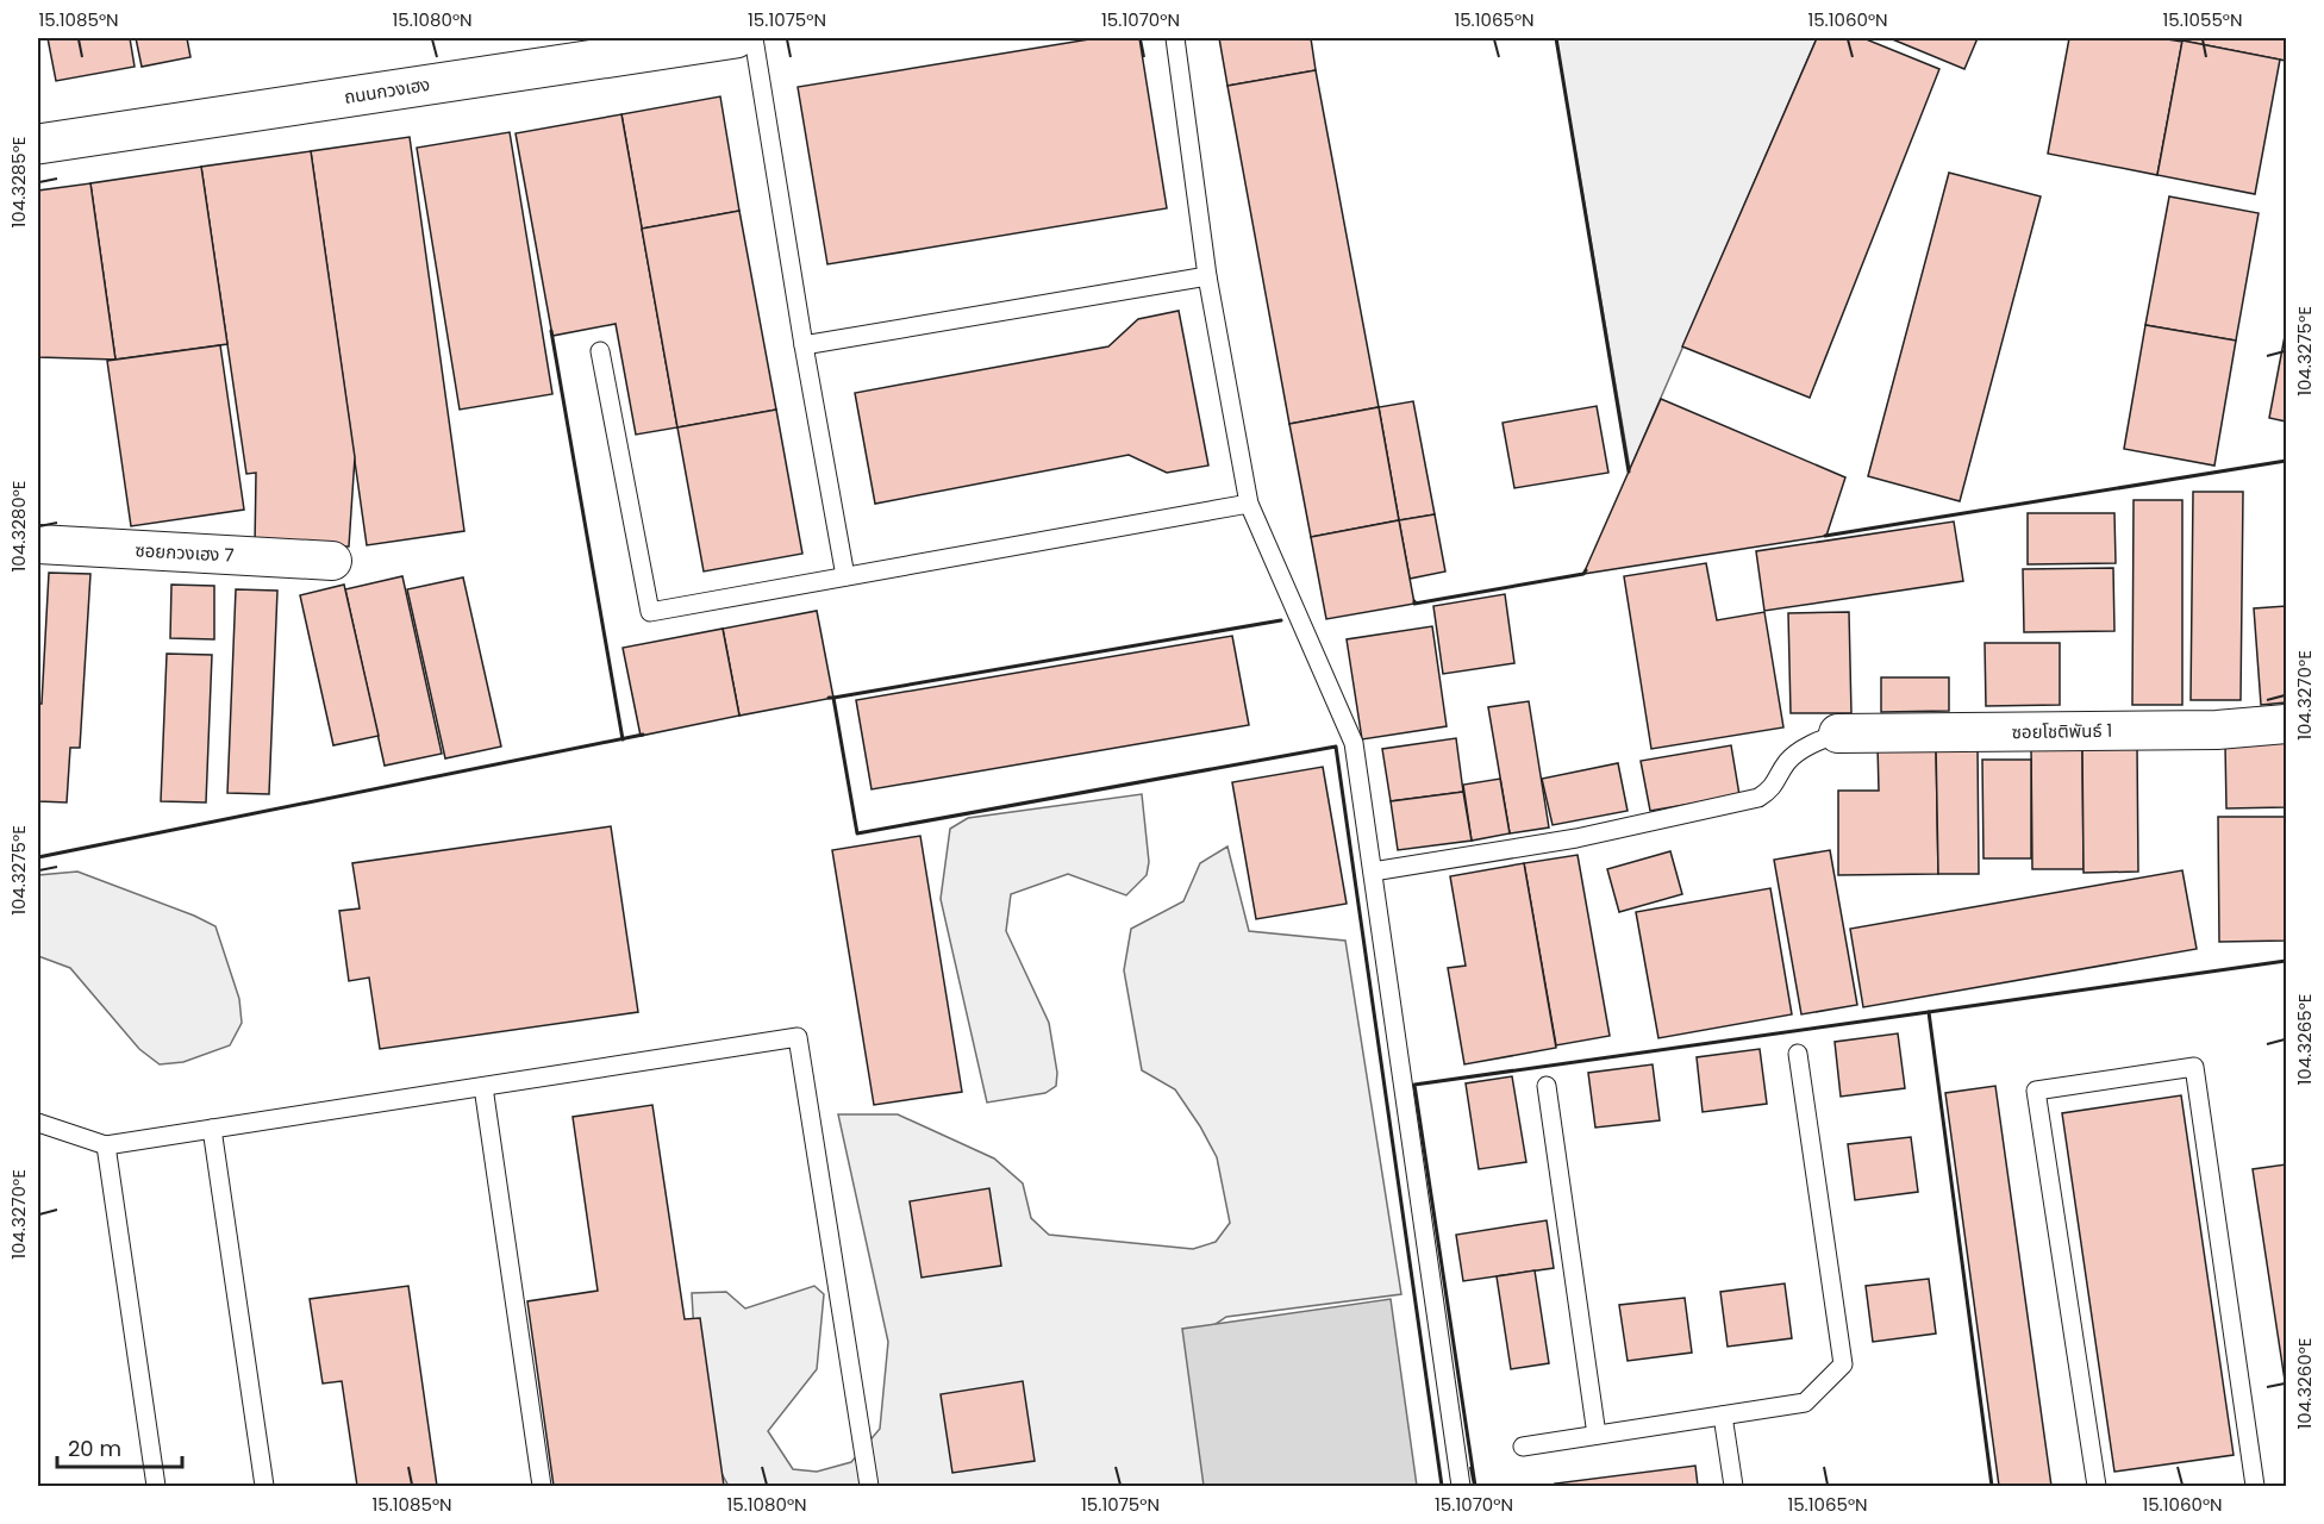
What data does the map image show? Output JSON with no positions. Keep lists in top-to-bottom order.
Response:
{
  "streets": {
    "street": ["ถนนกวงเฮง", "ซอยกวงเฮง 7", "ซอยโชติพันธ์ 1"]
  },
  "scale_bar": "20 m",
  "coordinates": [
    "15.1085°N",
    "15.1080°N",
    "15.1075°N",
    "15.1070°N",
    "15.1065°N",
    "15.1060°N",
    "15.1055°N",
    "104.3285°E",
    "104.3275°E",
    "104.3280°E",
    "104.3270°E",
    "104.3265°E",
    "104.3260°E"
  ]
}
